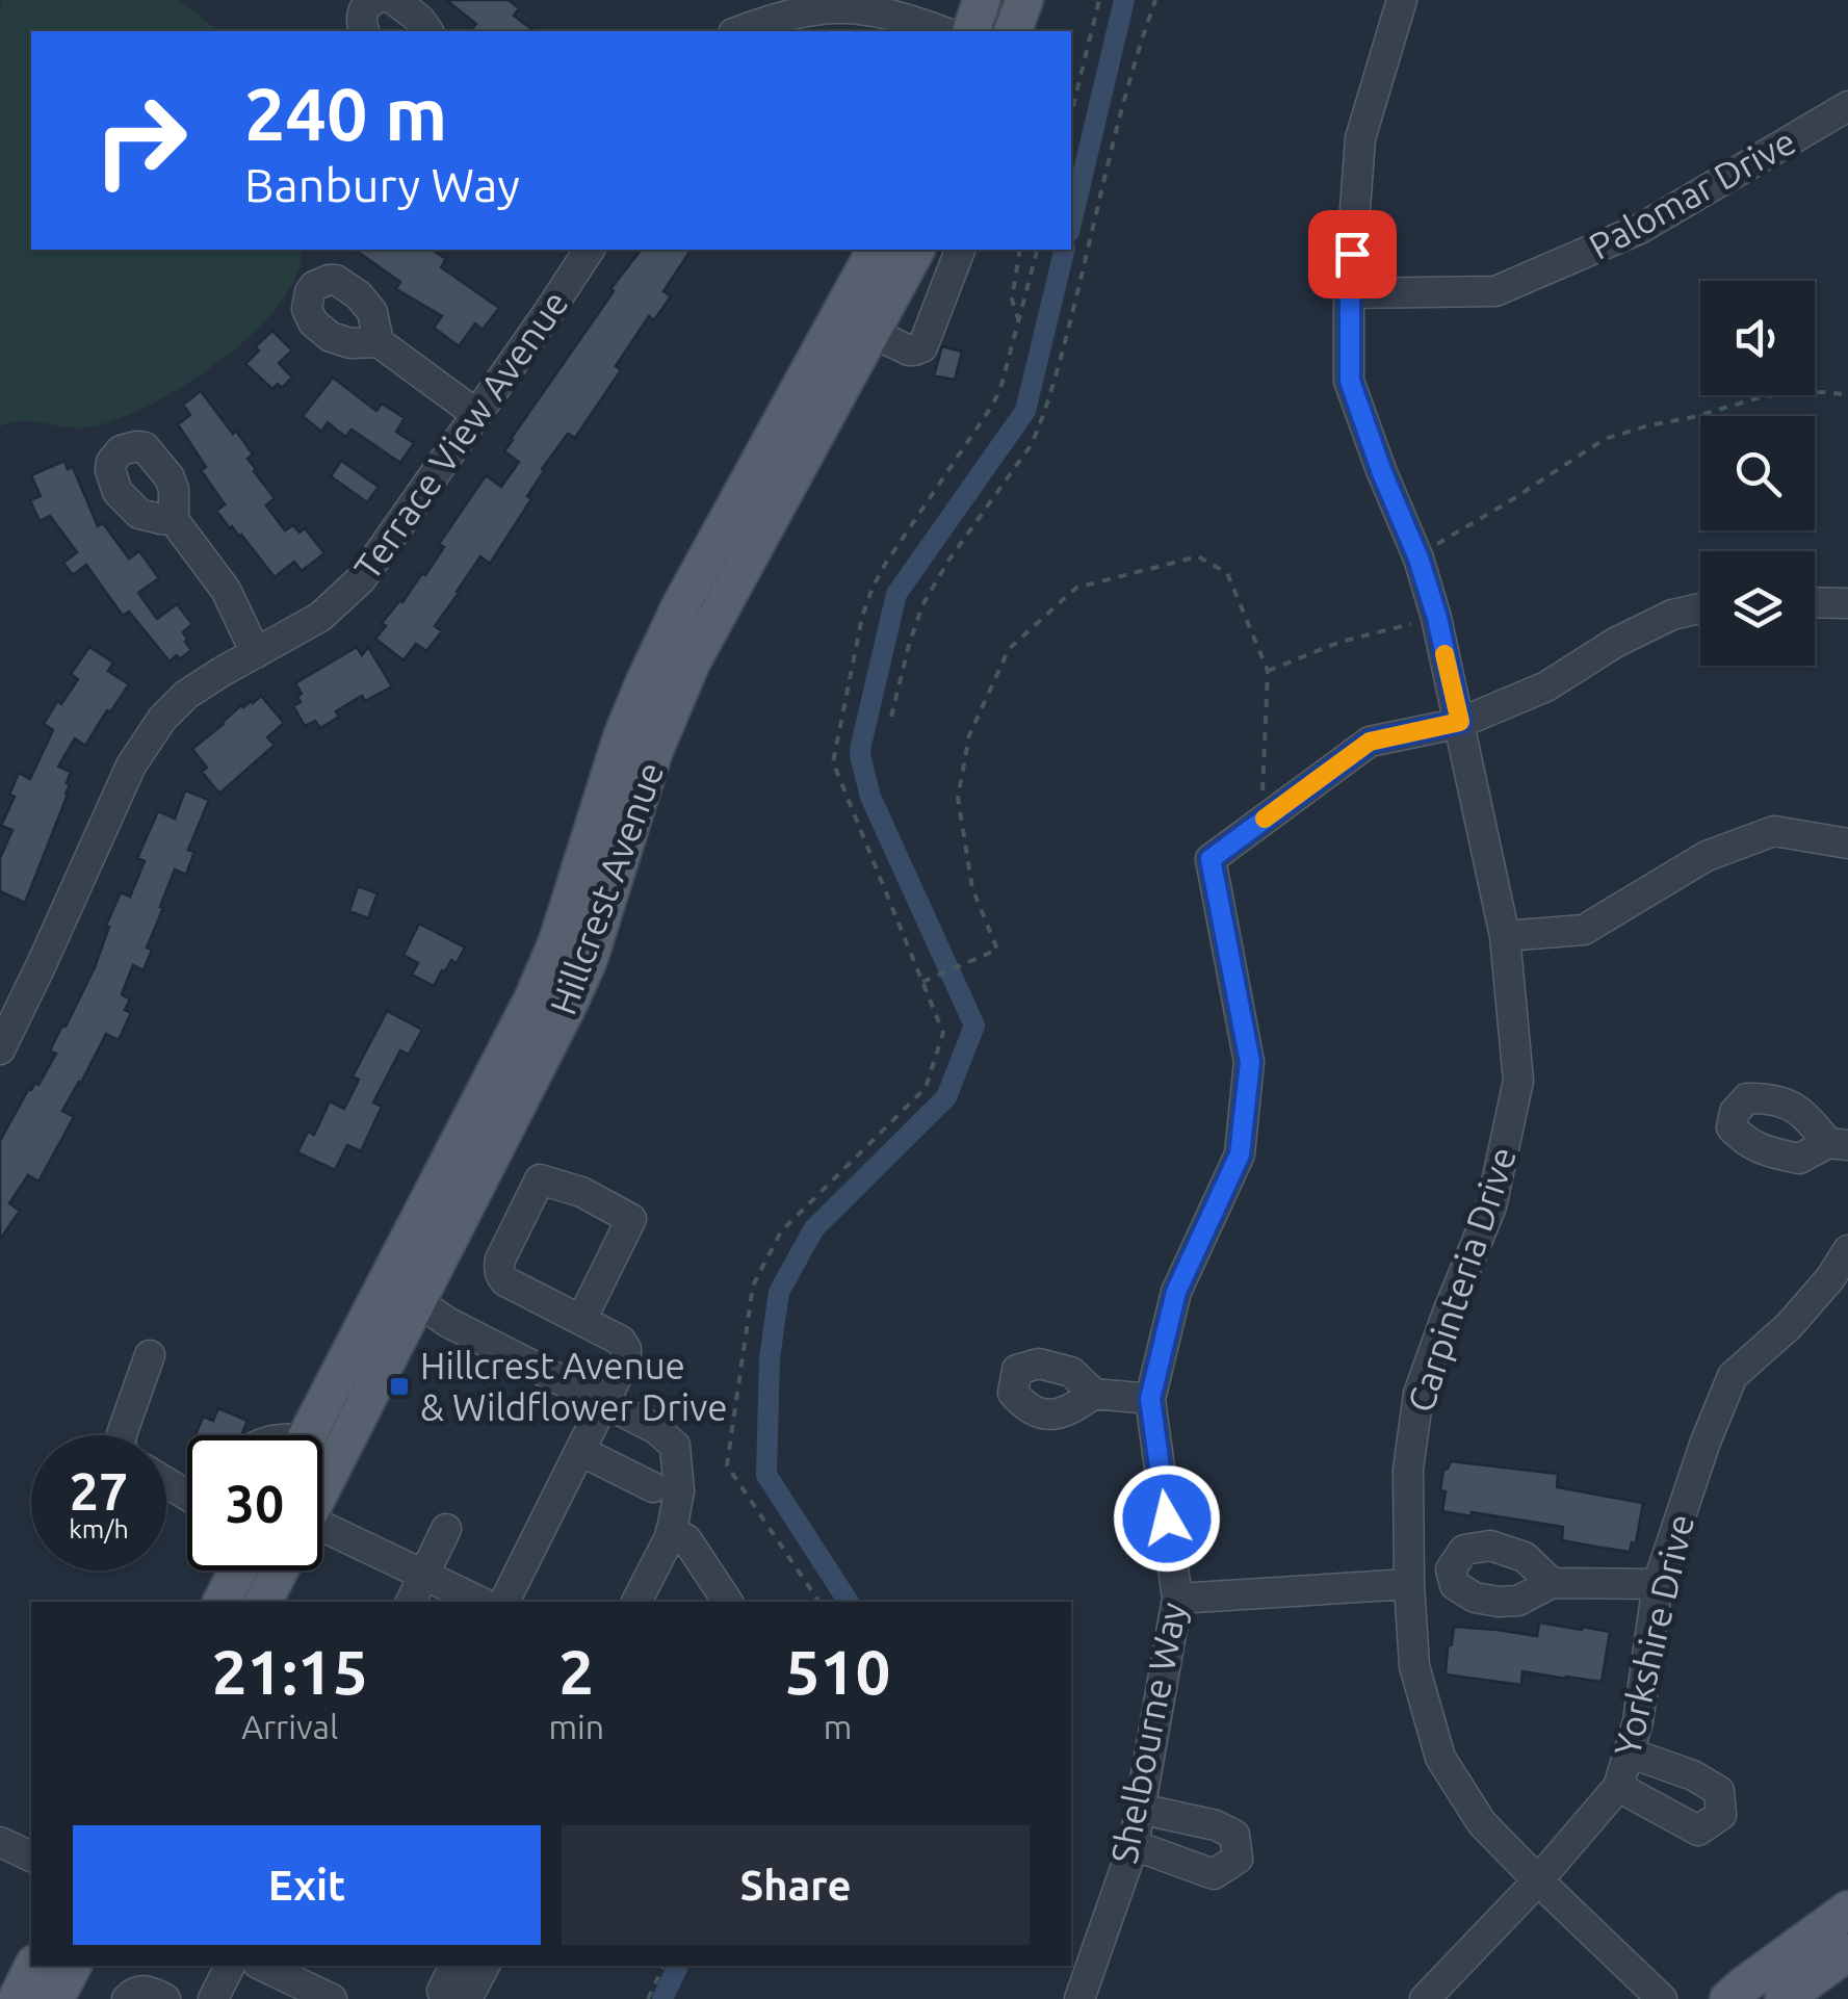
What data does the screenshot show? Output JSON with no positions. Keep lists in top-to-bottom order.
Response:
{
  "streets": {
    "main road": ["Hillcrest Avenue"],
    "street": [
      "Palomar Drive",
      "Terrace View Avenue",
      "Carpinteria Drive",
      "Yorkshire Drive",
      "Shelbourne Way"
    ]
  },
  "crossings": [
    ["Palomar Drive", "Carpinteria Drive"],
    ["Carpinteria Drive", "Yorkshire Drive"]
  ],
  "places": {
    "transit": ["Hillcrest Avenue & Wildflower Drive"]
  },
  "page": {
    "turn": ["240 m", "Banbury Way"],
    "speed": "27 km/h",
    "limit": "30",
    "eta": [
      "21:15",
      "Arrival",
      "2",
      "min",
      "510",
      "m"
    ],
    "buttons": ["Exit", "Share"]
  }
}
